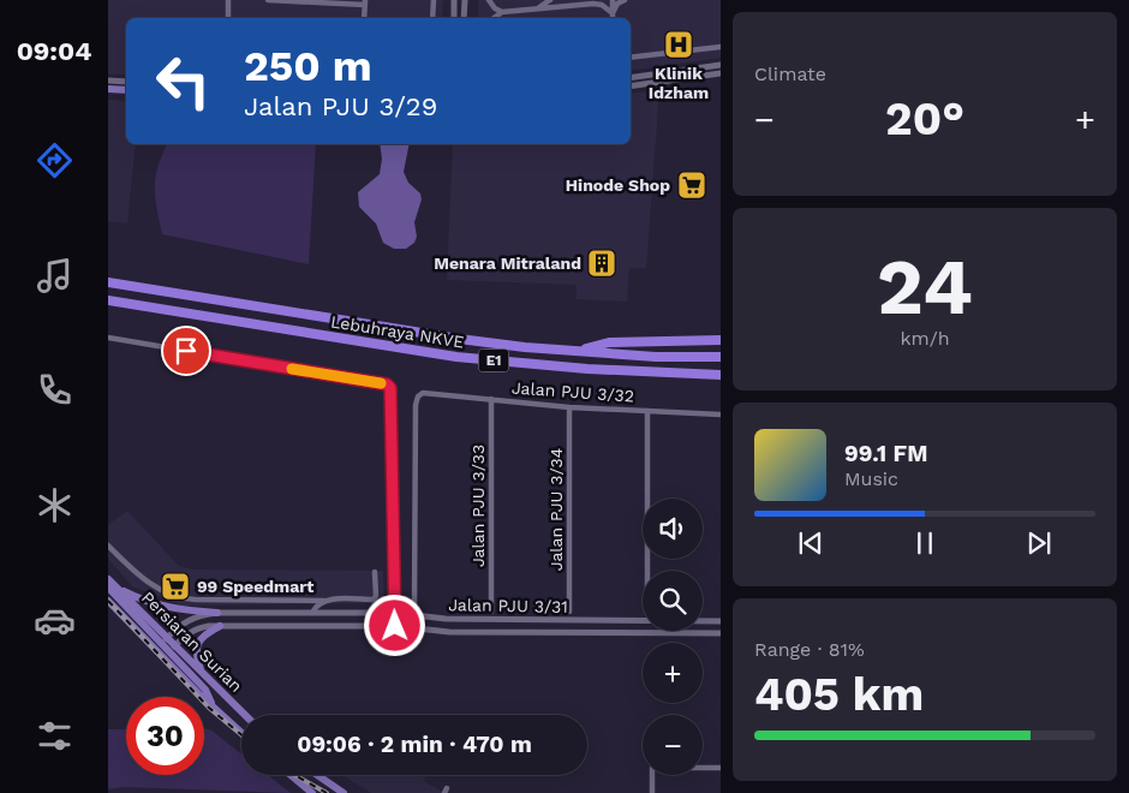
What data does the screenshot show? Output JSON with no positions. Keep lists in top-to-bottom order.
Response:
{
  "streets": {
    "highway": ["Lebuhraya NKVE", "E1"],
    "main road": ["Persiaran Surian"],
    "street": [
      "Jalan PJU 3/32",
      "Jalan PJU 3/33",
      "Jalan PJU 3/34",
      "Jalan PJU 3/31"
    ]
  },
  "crossings": [
    ["Jalan PJU 3/32", "Jalan PJU 3/33"],
    ["Jalan PJU 3/32", "Jalan PJU 3/34"],
    ["Jalan PJU 3/31", "Persiaran Surian"]
  ],
  "places": {
    "hospital": ["Klinik Idzham"],
    "supermarket": ["Hinode Shop", "99 Speedmart"],
    "building": ["Menara Mitraland"]
  },
  "page": {
    "tabs": "09:04",
    "tile": [
      "Climate",
      ["24", "km/h"],
      ["Range · 81%", "405 km"]
    ],
    "turn": ["250 m", "Jalan PJU 3/29"],
    "heat": ["−", "20°", "+"],
    "song": ["99.1 FM", "Music"],
    "map_buttons": ["+", "−"],
    "limit": "30",
    "trip": "09:06 · 2 min · 470 m"
  }
}
